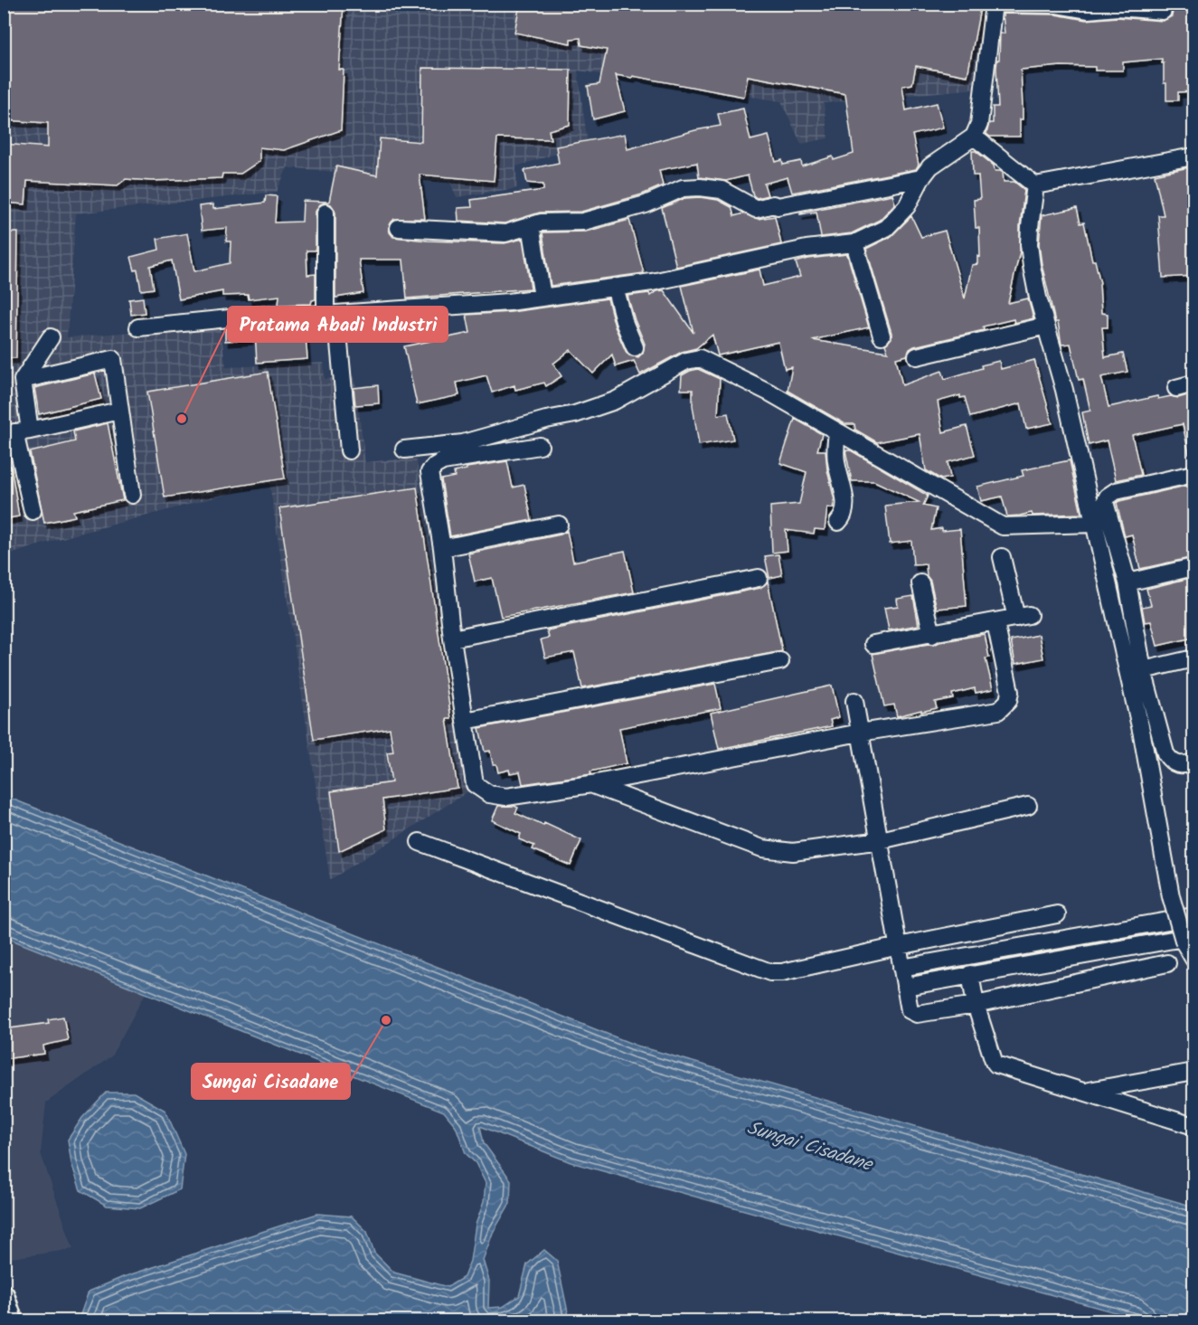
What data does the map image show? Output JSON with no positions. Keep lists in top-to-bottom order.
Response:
{
  "water": ["Sungai Cisadane"],
  "places": ["Pratama Abadi Industri", "Sungai Cisadane"]
}
